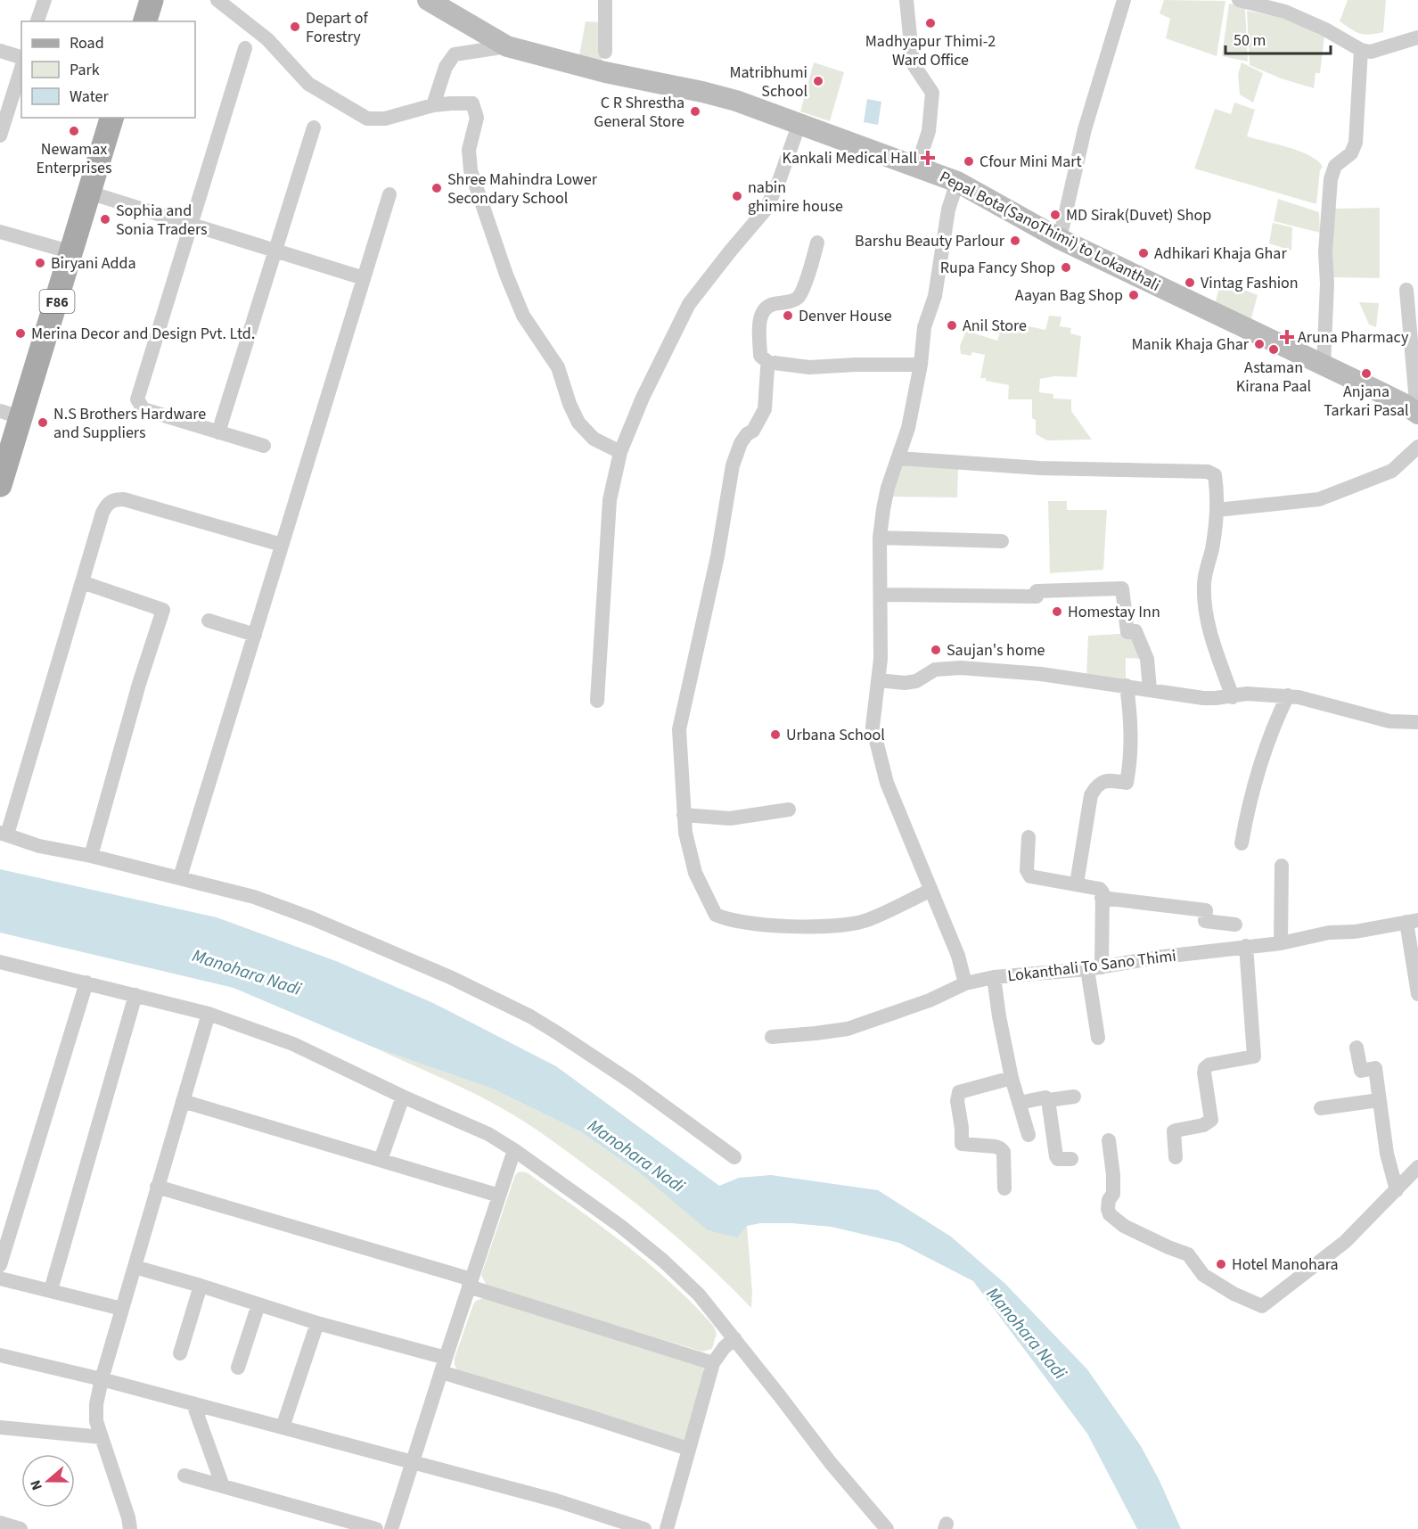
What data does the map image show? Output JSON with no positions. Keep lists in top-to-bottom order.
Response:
{
  "streets": {
    "main road": ["Pepal Bota(SanoThimi) to Lokanthali", "F86"],
    "street": ["Lokanthali To Sano Thimi"]
  },
  "water": ["Manohara Nadi"],
  "places": {
    "other": [
      "Madhyapur Thimi-2 Ward Office",
      "Depart of Forestry",
      "Matribhumi School",
      "C R Shrestha General Store",
      "Newamax Enterprises",
      "Cfour Mini Mart",
      "Shree Mahindra Lower Secondary School",
      "nabin ghimire house",
      "MD Sirak(Duvet) Shop",
      "Sophia and Sonia Traders",
      "Barshu Beauty Parlour",
      "Adhikari Khaja Ghar",
      "Biryani Adda",
      "Rupa Fancy Shop",
      "Vintag Fashion",
      "Aayan Bag Shop",
      "Denver House",
      "Anil Store",
      "Merina Decor and Design Pvt. Ltd.",
      "Manik Khaja Ghar",
      "Astaman Kirana Paal",
      "Anjana Tarkari Pasal",
      "N.S Brothers Hardware and Suppliers",
      "Homestay Inn",
      "Saujan's home",
      "Urbana School",
      "Hotel Manohara"
    ],
    "health": ["Kankali Medical Hall", "Aruna Pharmacy"]
  },
  "legend": ["Road", "Park", "Water"],
  "scale_bar": "50 m",
  "north": "left"
}
